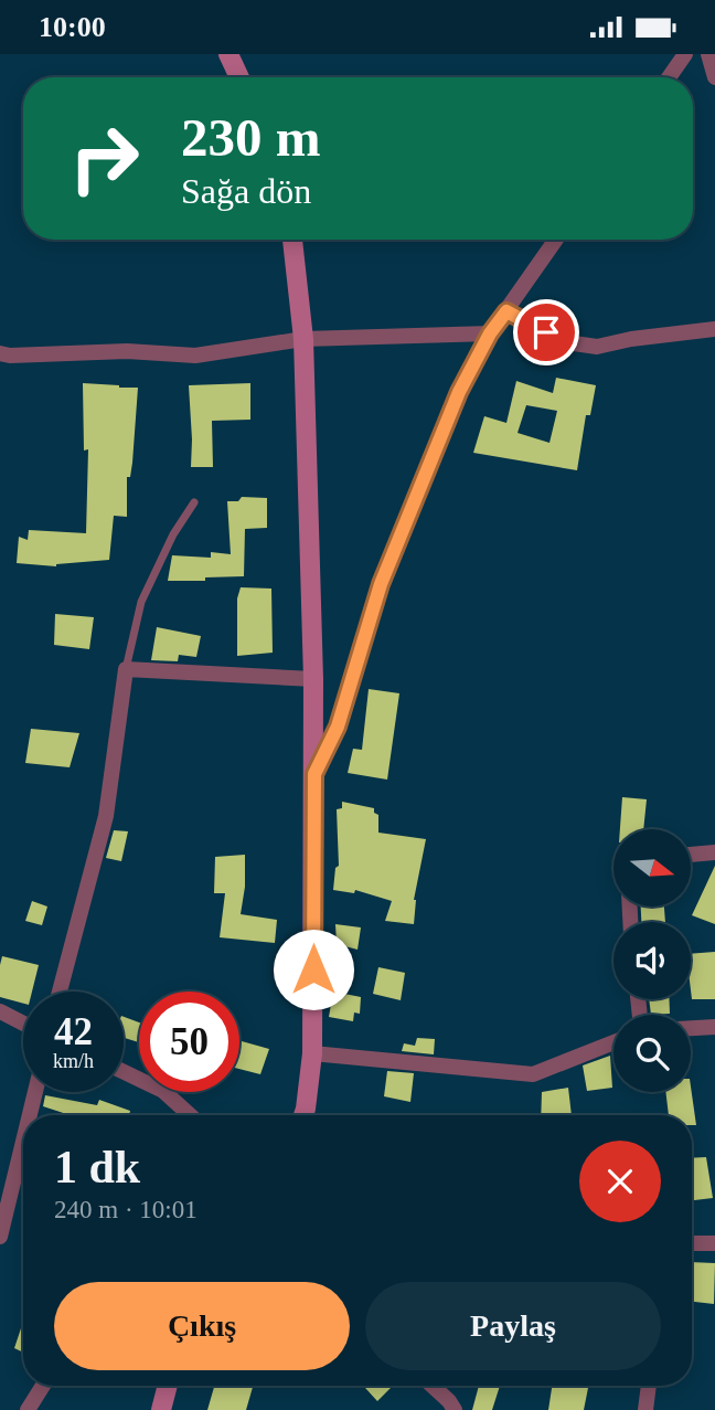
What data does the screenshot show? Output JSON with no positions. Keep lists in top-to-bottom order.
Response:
{
  "north": "right",
  "page": {
    "status": "10:00",
    "turn": ["230 m", "Sağa dön"],
    "speed": "42 km/h",
    "limit": "50",
    "heading": ["1 dk", "240 m · 10:01"],
    "buttons": ["Çıkış", "Paylaş"]
  }
}
